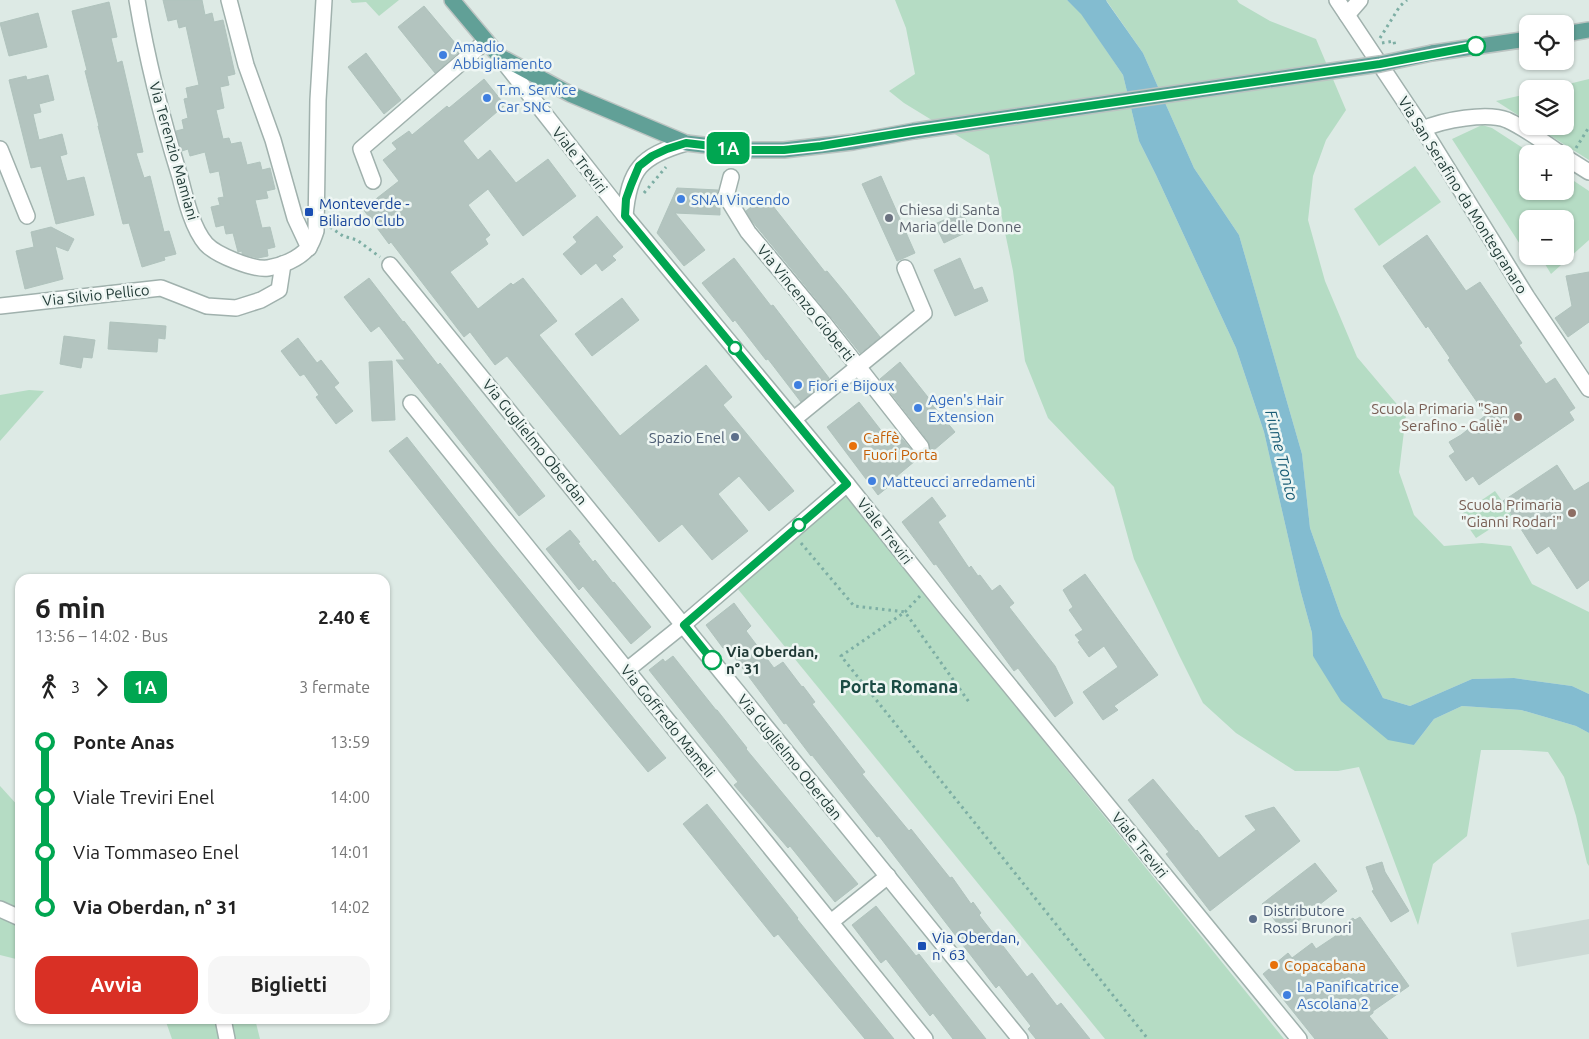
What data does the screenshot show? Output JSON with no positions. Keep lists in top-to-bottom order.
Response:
{
  "streets": {
    "main road": ["Viale Treviri"],
    "street": [
      "Via Terenzio Mamiani",
      "Via San Serafino da Montegranaro",
      "Via Silvio Pellico",
      "Via Vincenzo Gioberti",
      "Via Guglielmo Oberdan",
      "Via Goffredo Mameli"
    ]
  },
  "crossings": [
    ["Via Terenzio Mamiani", "Via Silvio Pellico"]
  ],
  "districts": ["Porta Romana"],
  "water": ["Fiume Tronto"],
  "places": {
    "other": [
      "Amadio Abbigliamento",
      "T.m. Service Car SNC",
      "SNAI Vincendo",
      "Chiesa di Santa Maria delle Donne",
      "Fiori e Bijoux",
      "Agen's Hair Extension",
      "Scuola Primaria \"San Serafino - Galiè\"",
      "Spazio Enel",
      "Caffè Fuori Porta",
      "Matteucci arredamenti",
      "Scuola Primaria \"Gianni Rodari\"",
      "Via Oberdan, n° 31",
      "Distributore Rossi Brunori",
      "Copacabana",
      "La Panificatrice Ascolana 2"
    ],
    "transit": ["Monteverde - Biliardo Club", "Via Oberdan, n° 63"]
  },
  "lines": ["bus line 1A"],
  "page": {
    "on_map": "1A",
    "map_buttons": ["+", "−"],
    "heading": ["6 min", "13:56 – 14:02 · Bus", "2.40 €"],
    "legs": ["3", "1A", "3 fermate"],
    "list": [
      {
        "name": "Ponte Anas",
        "value": "13:59"
      },
      {
        "name": "Viale Treviri Enel",
        "value": "14:00"
      },
      {
        "name": "Via Tommaseo Enel",
        "value": "14:01"
      },
      {
        "name": "Via Oberdan, n° 31",
        "value": "14:02"
      }
    ],
    "buttons": ["Avvia", "Biglietti"]
  }
}
